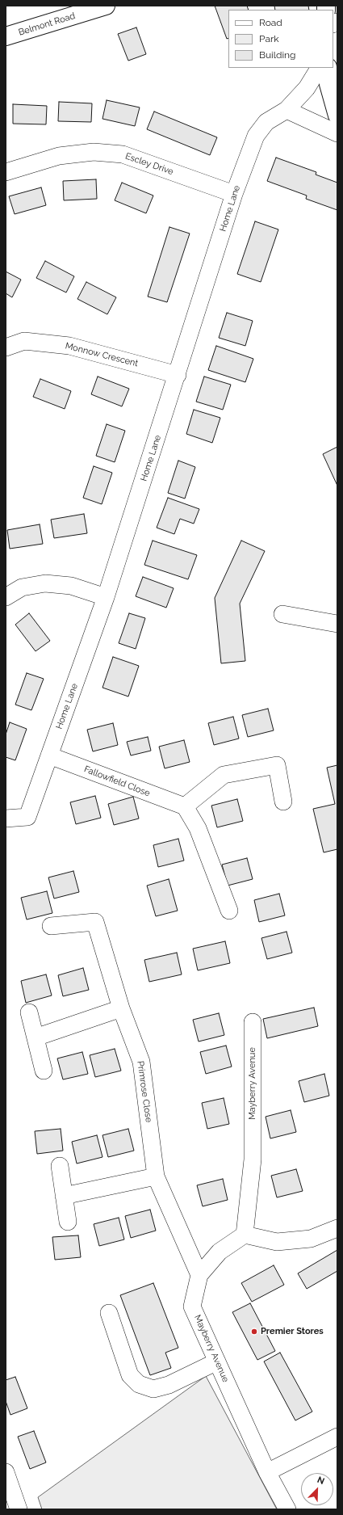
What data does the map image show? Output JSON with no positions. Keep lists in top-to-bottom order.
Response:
{
  "streets": {
    "main road": ["Belmont Road"],
    "street": [
      "Escley Drive",
      "Home Lane",
      "Monnow Crescent",
      "Fallowfield Close",
      "Mayberry Avenue",
      "Primrose Close"
    ]
  },
  "crossings": [
    ["Escley Drive", "Home Lane"],
    ["Home Lane", "Monnow Crescent"],
    ["Home Lane", "Fallowfield Close"],
    ["Mayberry Avenue", "Primrose Close"]
  ],
  "places": ["Premier Stores"],
  "legend": ["Road", "Park", "Building"],
  "north": "top right"
}
